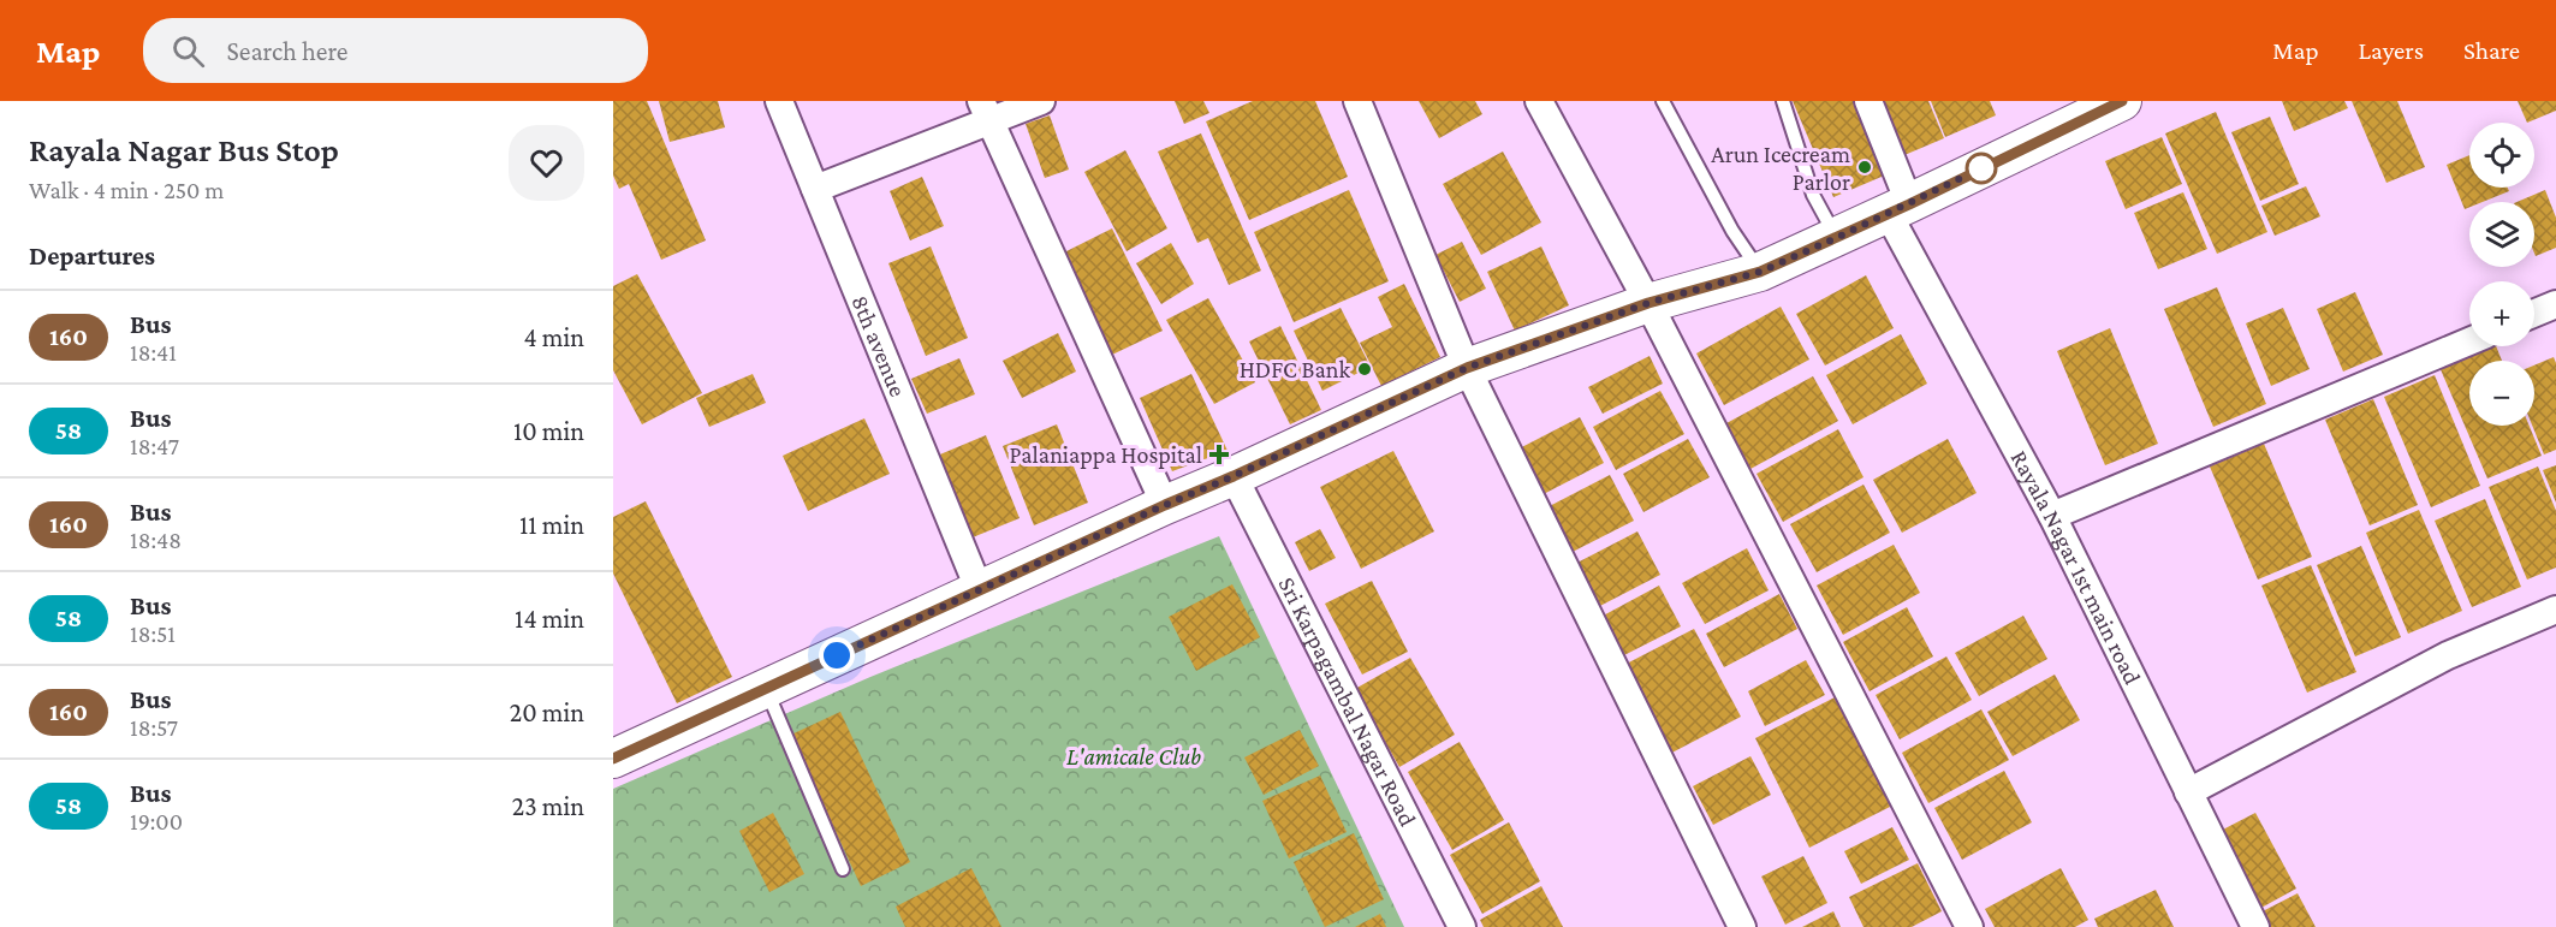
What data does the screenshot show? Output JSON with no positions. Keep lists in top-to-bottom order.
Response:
{
  "streets": {
    "street": ["8th avenue", "Rayala Nagar 1st main road", "Sri Karpagambal Nagar Road"]
  },
  "parks": ["L'amicale Club"],
  "places": {
    "other": ["Arun Icecream Parlor", "HDFC Bank"],
    "health": ["Palaniappa Hospital"]
  },
  "lines": ["bus line 160"],
  "page": {
    "header": "Map",
    "search": "Search here",
    "nav": ["Map", "Layers", "Share"],
    "heading": [
      ["Rayala Nagar Bus Stop", "Walk · 4 min · 250 m"],
      "Departures"
    ],
    "map_buttons": ["+", "−"],
    "list": [
      {
        "mark": "160",
        "name": "Bus",
        "note": "18:41",
        "value": "4 min"
      },
      {
        "mark": "58",
        "name": "Bus",
        "note": "18:47",
        "value": "10 min"
      },
      {
        "mark": "160",
        "name": "Bus",
        "note": "18:48",
        "value": "11 min"
      },
      {
        "mark": "58",
        "name": "Bus",
        "note": "18:51",
        "value": "14 min"
      },
      {
        "mark": "160",
        "name": "Bus",
        "note": "18:57",
        "value": "20 min"
      },
      {
        "mark": "58",
        "name": "Bus",
        "note": "19:00",
        "value": "23 min"
      }
    ]
  }
}
